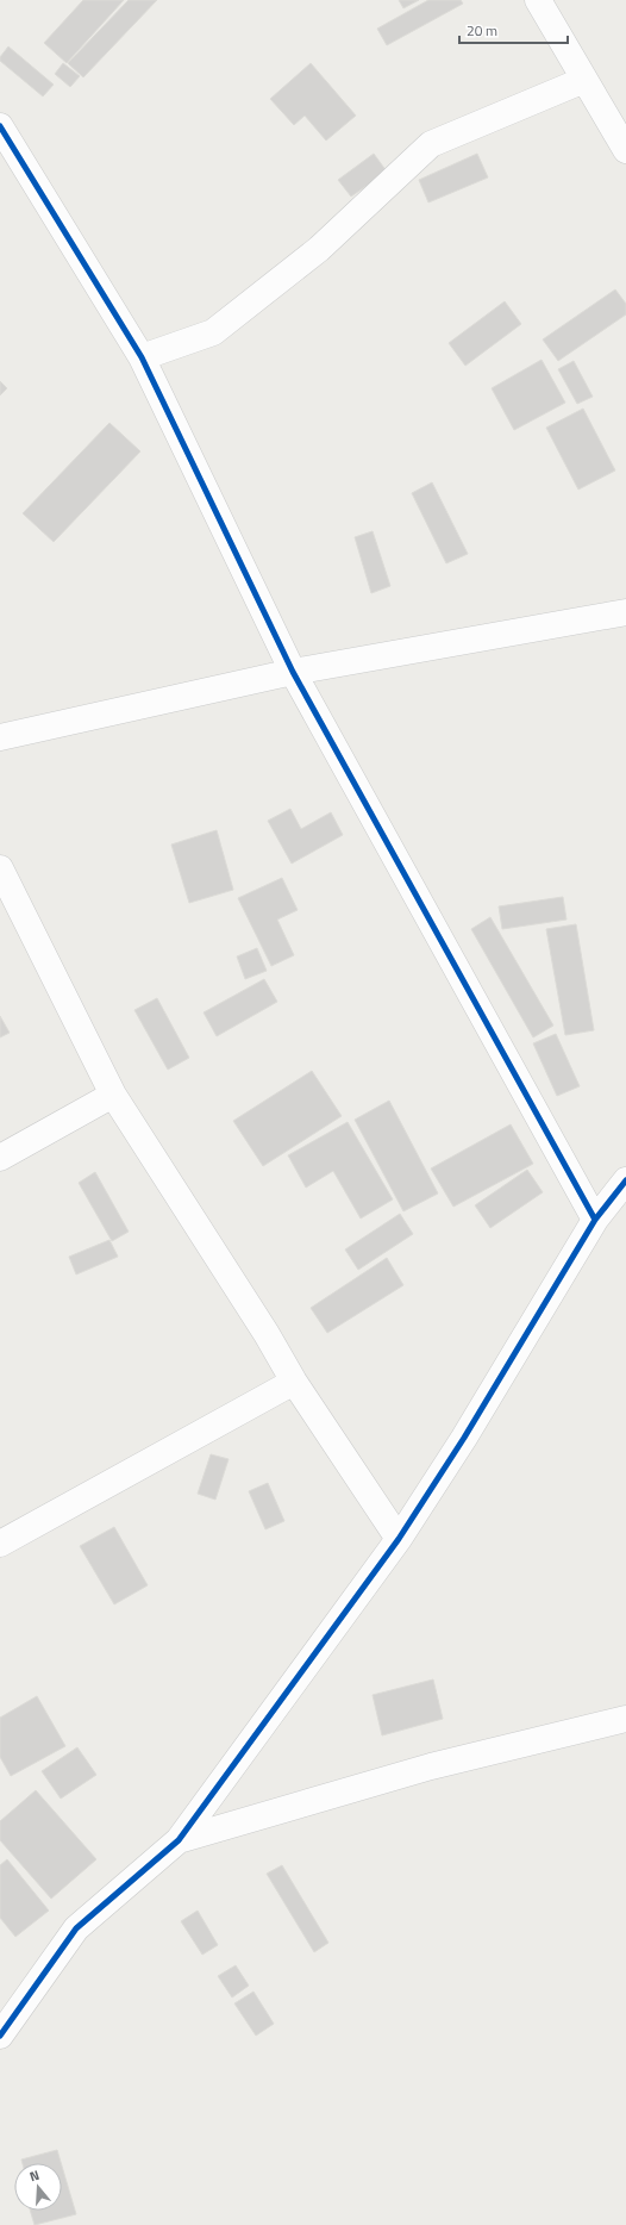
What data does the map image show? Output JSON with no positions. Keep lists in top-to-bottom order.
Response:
{
  "scale_bar": "20 m",
  "north": "top"
}
